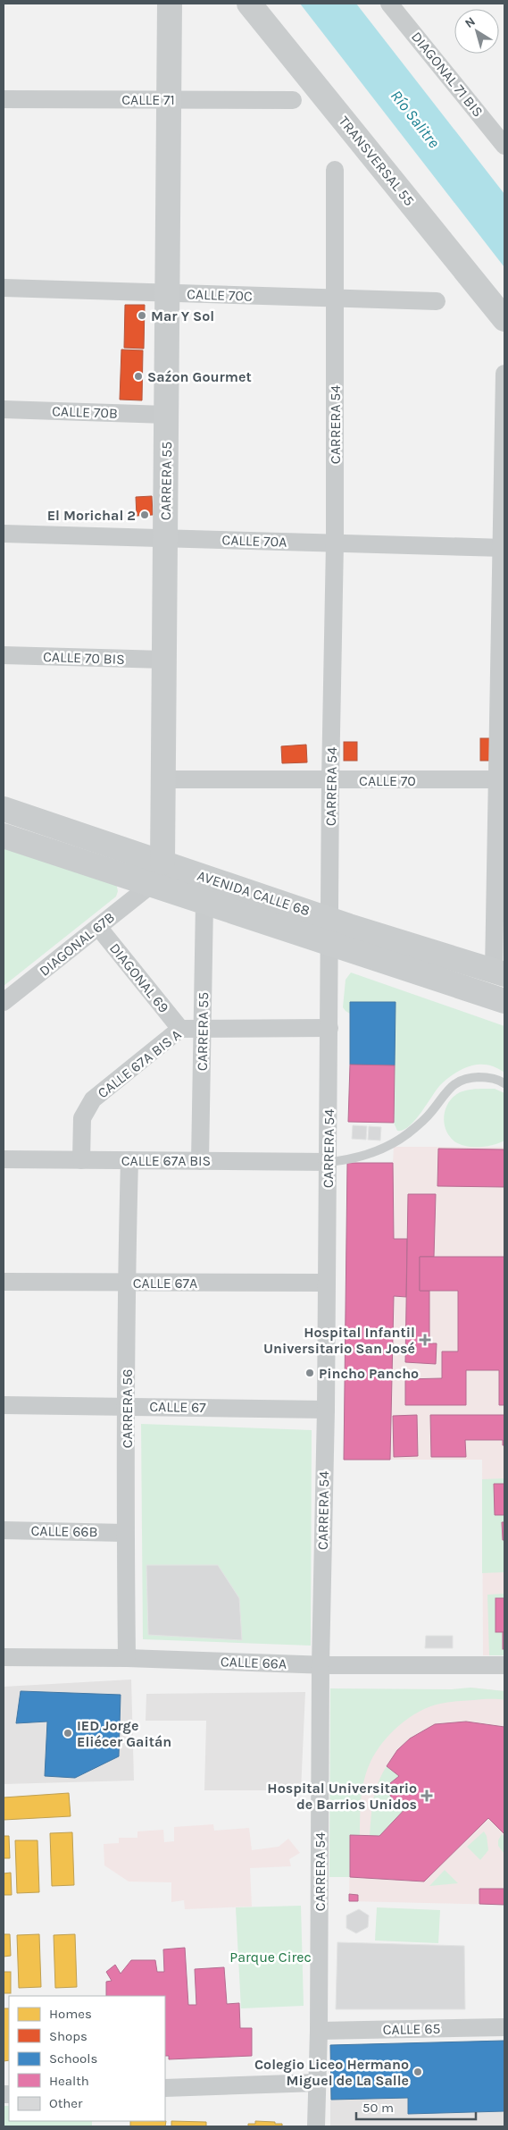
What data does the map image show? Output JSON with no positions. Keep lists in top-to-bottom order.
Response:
{
  "streets": {
    "main road": ["TRANSVERSAL 55", "CARRERA 55", "AVENIDA CALLE 68"],
    "street": [
      "DIAGONAL 71 BIS",
      "CALLE 71",
      "CALLE 70C",
      "CALLE 70B",
      "CARRERA 54",
      "CALLE 70A",
      "CALLE 70 BIS",
      "CALLE 70",
      "DIAGONAL 67B",
      "DIAGONAL 69",
      "CALLE 67A BIS A",
      "CALLE 67A BIS",
      "CALLE 67A",
      "CALLE 67",
      "CARRERA 56",
      "CALLE 66B",
      "CALLE 66A",
      "CALLE 65"
    ]
  },
  "crossings": [
    ["CALLE 71", "CARRERA 55"],
    ["CALLE 70C", "CARRERA 54"],
    ["CALLE 70C", "CARRERA 55"],
    ["CALLE 70B", "CARRERA 55"],
    ["CARRERA 54", "CALLE 70A"],
    ["CARRERA 54", "CALLE 70"],
    ["CARRERA 54", "AVENIDA CALLE 68"],
    ["CARRERA 54", "CALLE 67A BIS A"],
    ["CARRERA 54", "CALLE 67A BIS"],
    ["CARRERA 54", "CALLE 67A"],
    ["CARRERA 54", "CALLE 67"],
    ["CARRERA 54", "CALLE 66A"],
    ["CARRERA 54", "CALLE 65"],
    ["CARRERA 55", "CALLE 70A"],
    ["CARRERA 55", "CALLE 70 BIS"],
    ["CARRERA 55", "CALLE 70"],
    ["CARRERA 55", "AVENIDA CALLE 68"],
    ["CARRERA 55", "CALLE 67A BIS A"],
    ["CARRERA 55", "CALLE 67A BIS"],
    ["AVENIDA CALLE 68", "DIAGONAL 67B"],
    ["DIAGONAL 67B", "DIAGONAL 69"],
    ["DIAGONAL 69", "CALLE 67A BIS A"],
    ["CALLE 67A BIS A", "CALLE 67A BIS"],
    ["CALLE 67A BIS", "CARRERA 56"],
    ["CALLE 67A", "CARRERA 56"],
    ["CALLE 67", "CARRERA 56"],
    ["CARRERA 56", "CALLE 66B"],
    ["CARRERA 56", "CALLE 66A"]
  ],
  "water": ["Río Salitre"],
  "parks": ["Parque Cirec"],
  "places": {
    "other": [
      "Mar Y Sol",
      "Saźon Gourmet",
      "El Morichal 2",
      "Pincho Pancho",
      "IED Jorge Eliécer Gaitán",
      "Colegio Liceo Hermano Miguel de La Salle"
    ],
    "health": ["Hospital Infantil Universitario San José", "Hospital Universitario de Barrios Unidos"]
  },
  "legend": [
    "Homes",
    "Shops",
    "Schools",
    "Health",
    "Other"
  ],
  "scale_bar": "50 m",
  "north": "top left"
}
